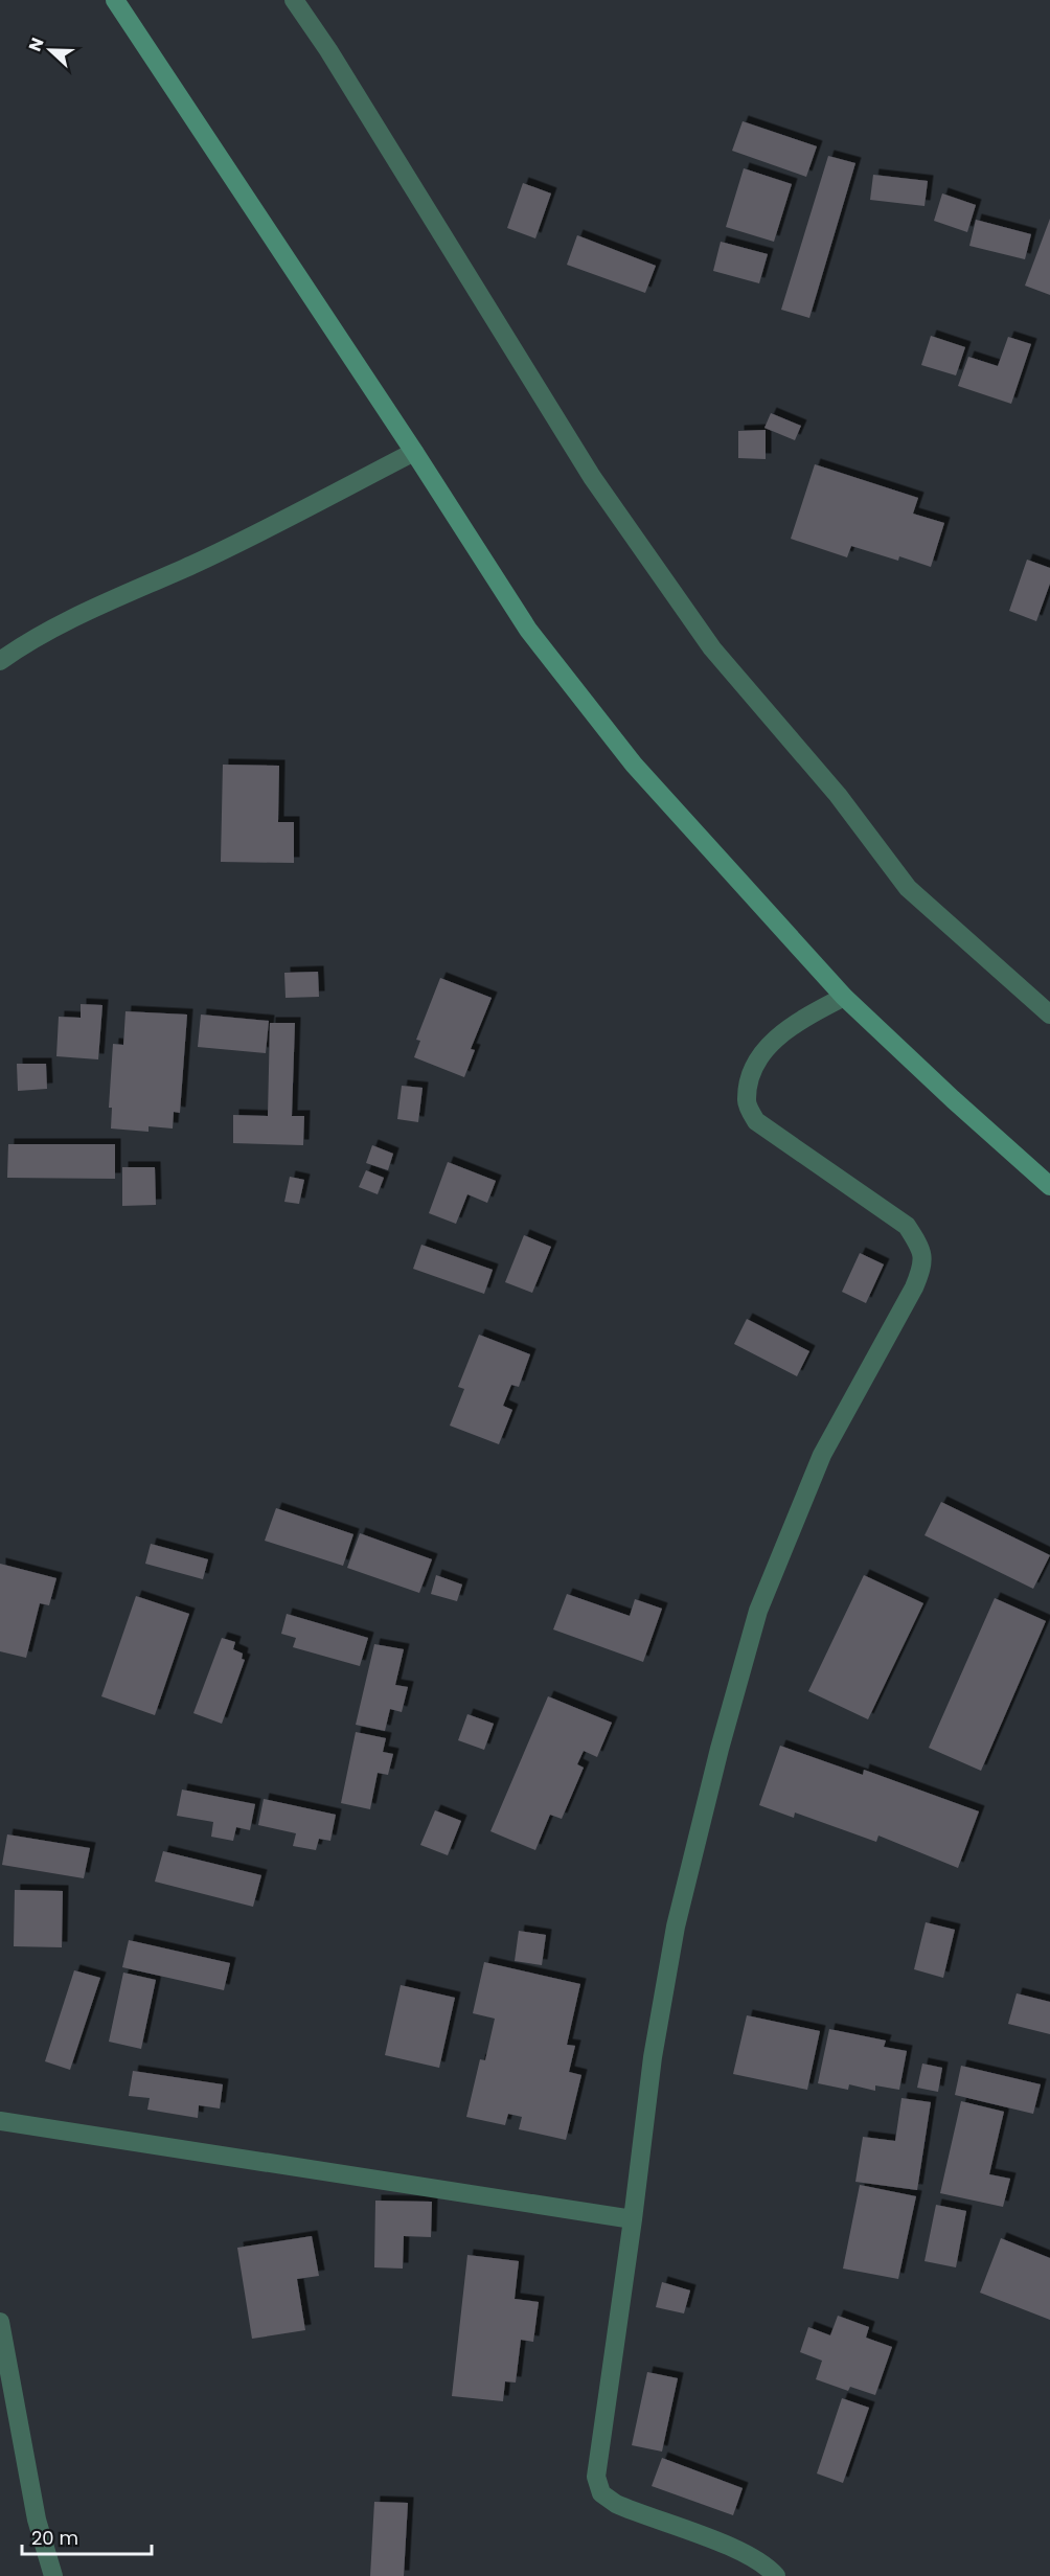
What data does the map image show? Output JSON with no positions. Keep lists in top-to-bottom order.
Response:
{
  "scale_bar": "20 m",
  "north": "left"
}
